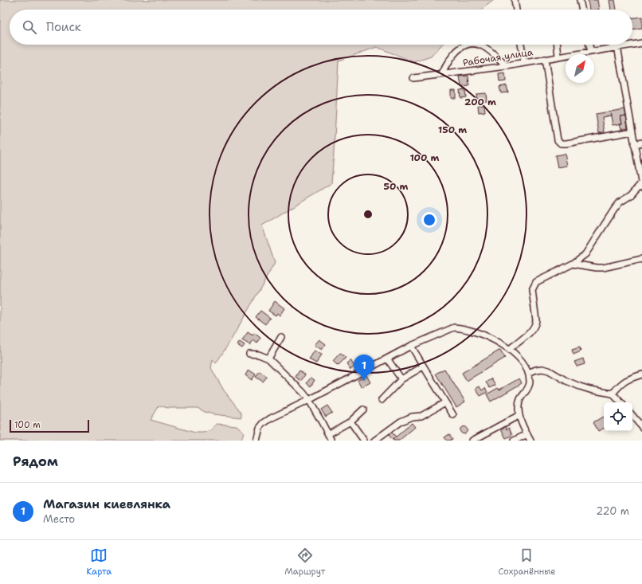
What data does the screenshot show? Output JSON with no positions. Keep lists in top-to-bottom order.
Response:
{
  "streets": {
    "street": ["Рабочая улица"]
  },
  "scale_bar": "100 m",
  "north": "top right",
  "page": {
    "search": "Поиск",
    "pins": "1",
    "scale": "100 m",
    "heading": "Рядом",
    "list": [
      {
        "mark": "1",
        "name": "Магазин киевлянка",
        "note": "Место",
        "value": "220 m"
      }
    ],
    "nav": ["Карта", "Маршрут", "Сохранённые"]
  },
  "rings": [
    "200 m",
    "150 m",
    "100 m",
    "50 m"
  ]
}
